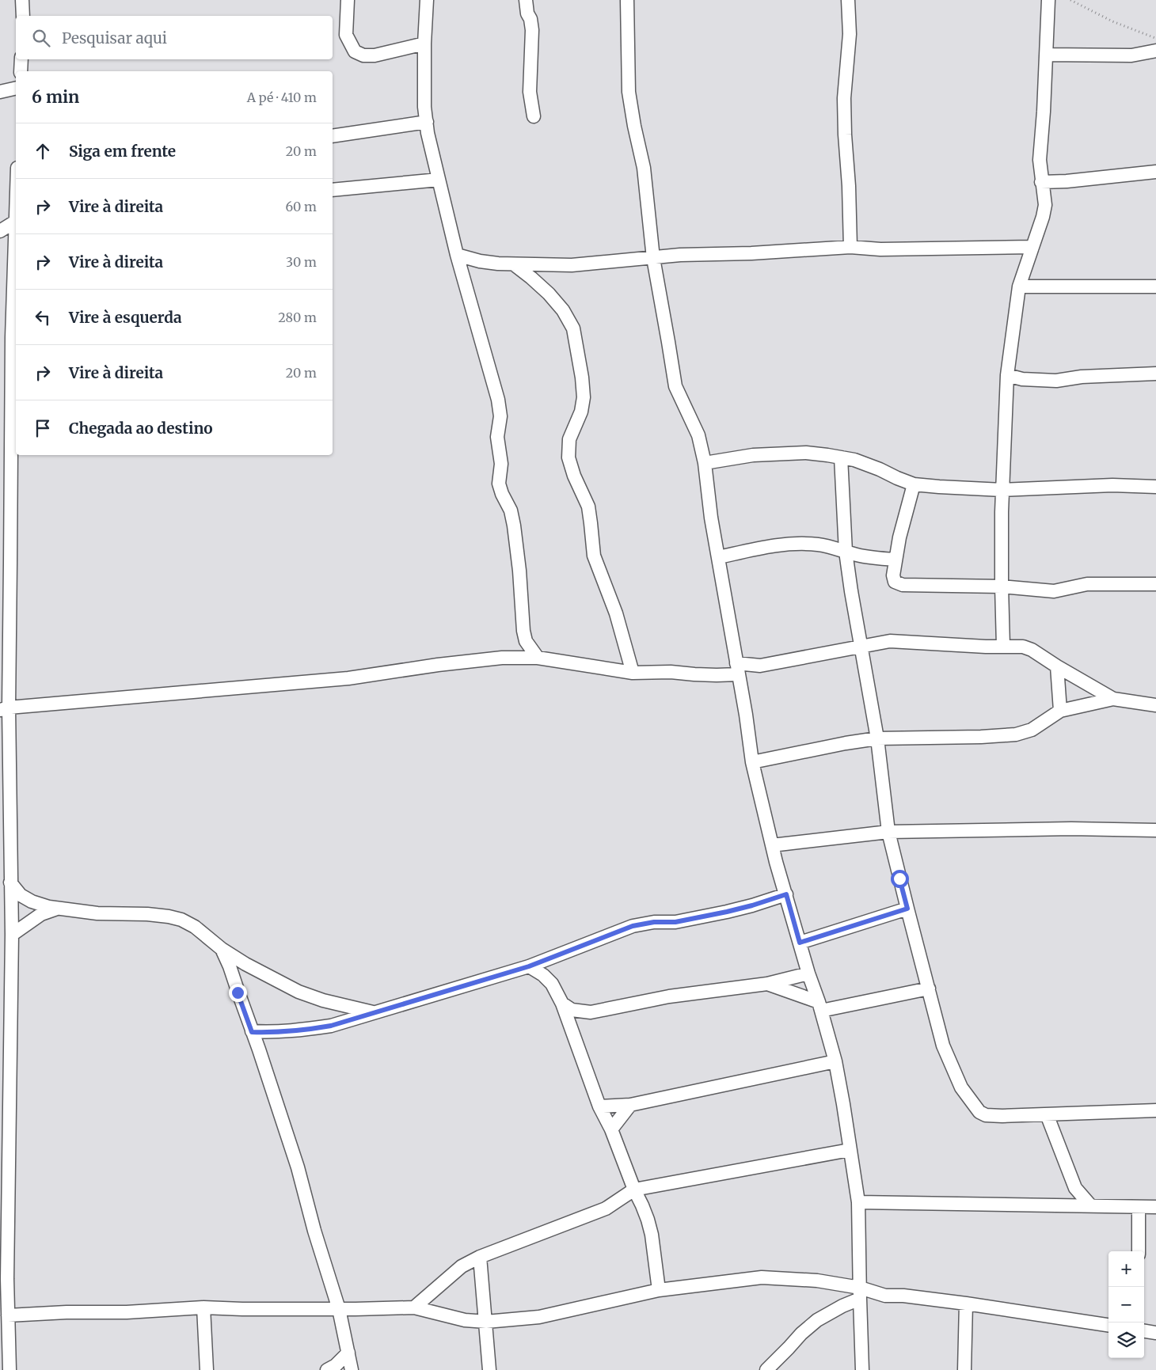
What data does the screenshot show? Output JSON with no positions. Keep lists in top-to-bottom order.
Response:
{
  "page": {
    "search": "Pesquisar aqui",
    "heading": ["6 min", "A pé · 410 m"],
    "list": [
      ["Siga em frente", "20 m"],
      ["Vire à direita", "60 m"],
      ["Vire à direita", "30 m"],
      ["Vire à esquerda", "280 m"],
      ["Vire à direita", "20 m"],
      "Chegada ao destino"
    ],
    "map_buttons": ["+", "−"]
  }
}
